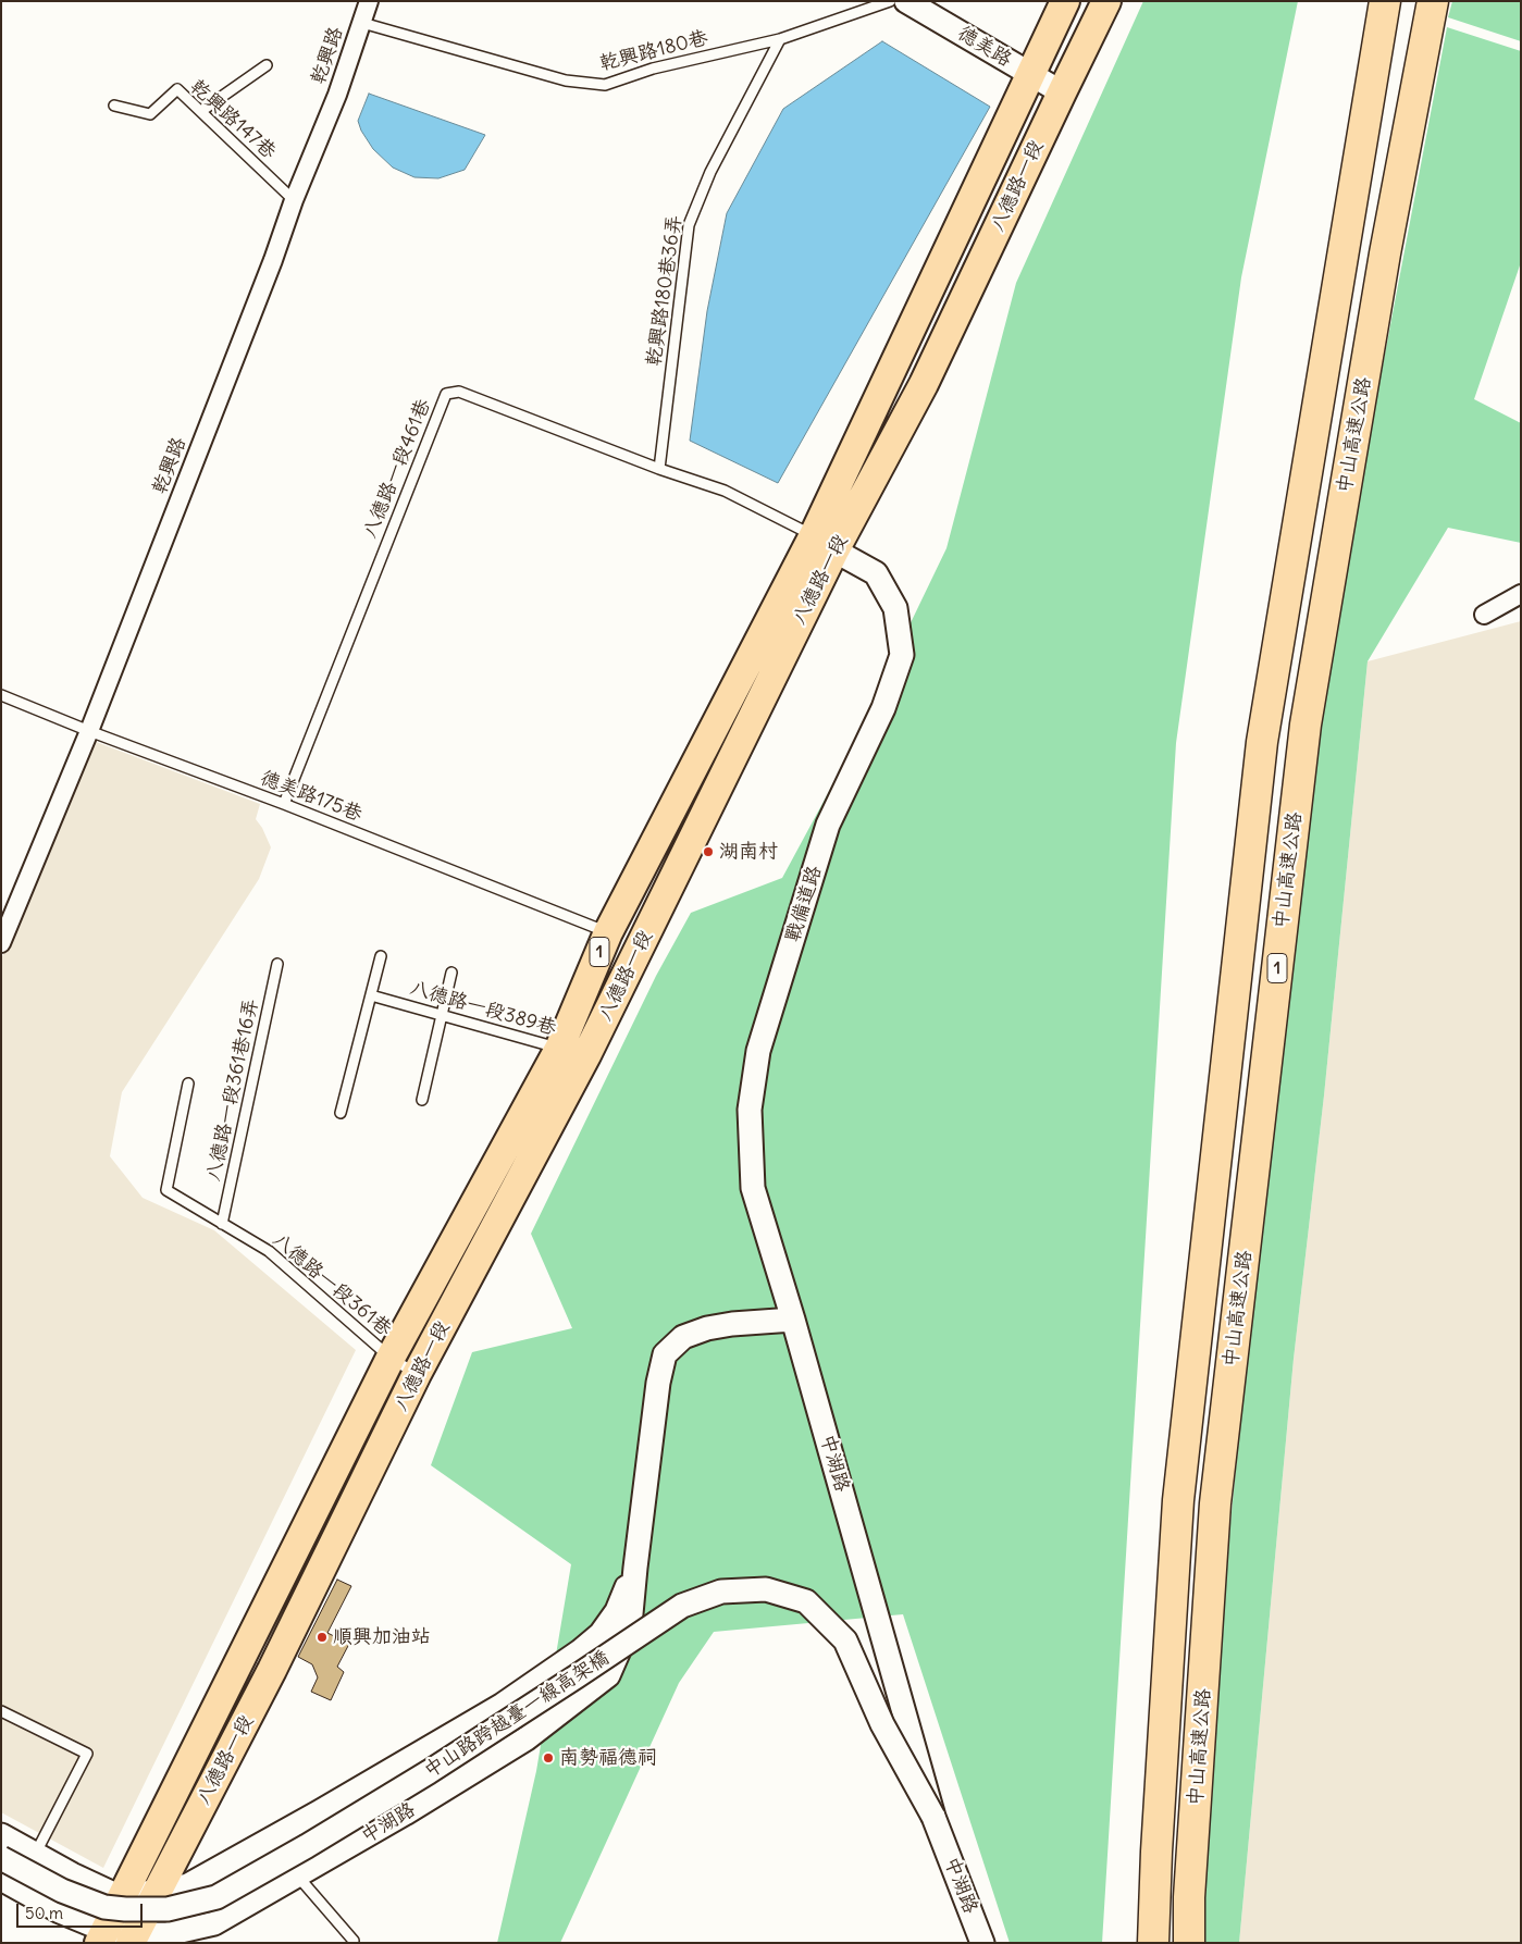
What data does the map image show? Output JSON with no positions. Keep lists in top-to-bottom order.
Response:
{
  "streets": {
    "highway": ["中山高速公路", "1"],
    "main road": ["八德路一段"],
    "street": [
      "德美路",
      "乾興路",
      "戰備道路",
      "中湖路",
      "中山路跨越臺一線高架橋"
    ],
    "lane": [
      "乾興路180巷",
      "乾興路147巷",
      "乾興路180巷36弄",
      "八德路一段461巷",
      "德美路175巷",
      "八德路一段389巷",
      "八德路一段361巷16弄",
      "八德路一段361巷"
    ]
  },
  "crossings": [
    ["德美路", "乾興路180巷"],
    ["德美路", "八德路一段"],
    ["乾興路180巷", "乾興路"],
    ["乾興路180巷", "乾興路180巷36弄"],
    ["乾興路", "乾興路147巷"],
    ["乾興路", "德美路175巷"],
    ["八德路一段", "八德路一段461巷"],
    ["八德路一段", "德美路175巷"],
    ["八德路一段", "戰備道路"],
    ["八德路一段", "八德路一段389巷"],
    ["八德路一段", "八德路一段361巷"],
    ["八德路一段", "中湖路"],
    ["乾興路180巷36弄", "八德路一段461巷"],
    ["八德路一段461巷", "德美路175巷"],
    ["八德路一段461巷", "戰備道路"],
    ["戰備道路", "中湖路"],
    ["八德路一段361巷16弄", "八德路一段361巷"],
    ["中湖路", "中山路跨越臺一線高架橋"]
  ],
  "places": ["湖南村", "順興加油站", "南勢福德祠"],
  "scale_bar": "50 m"
}
